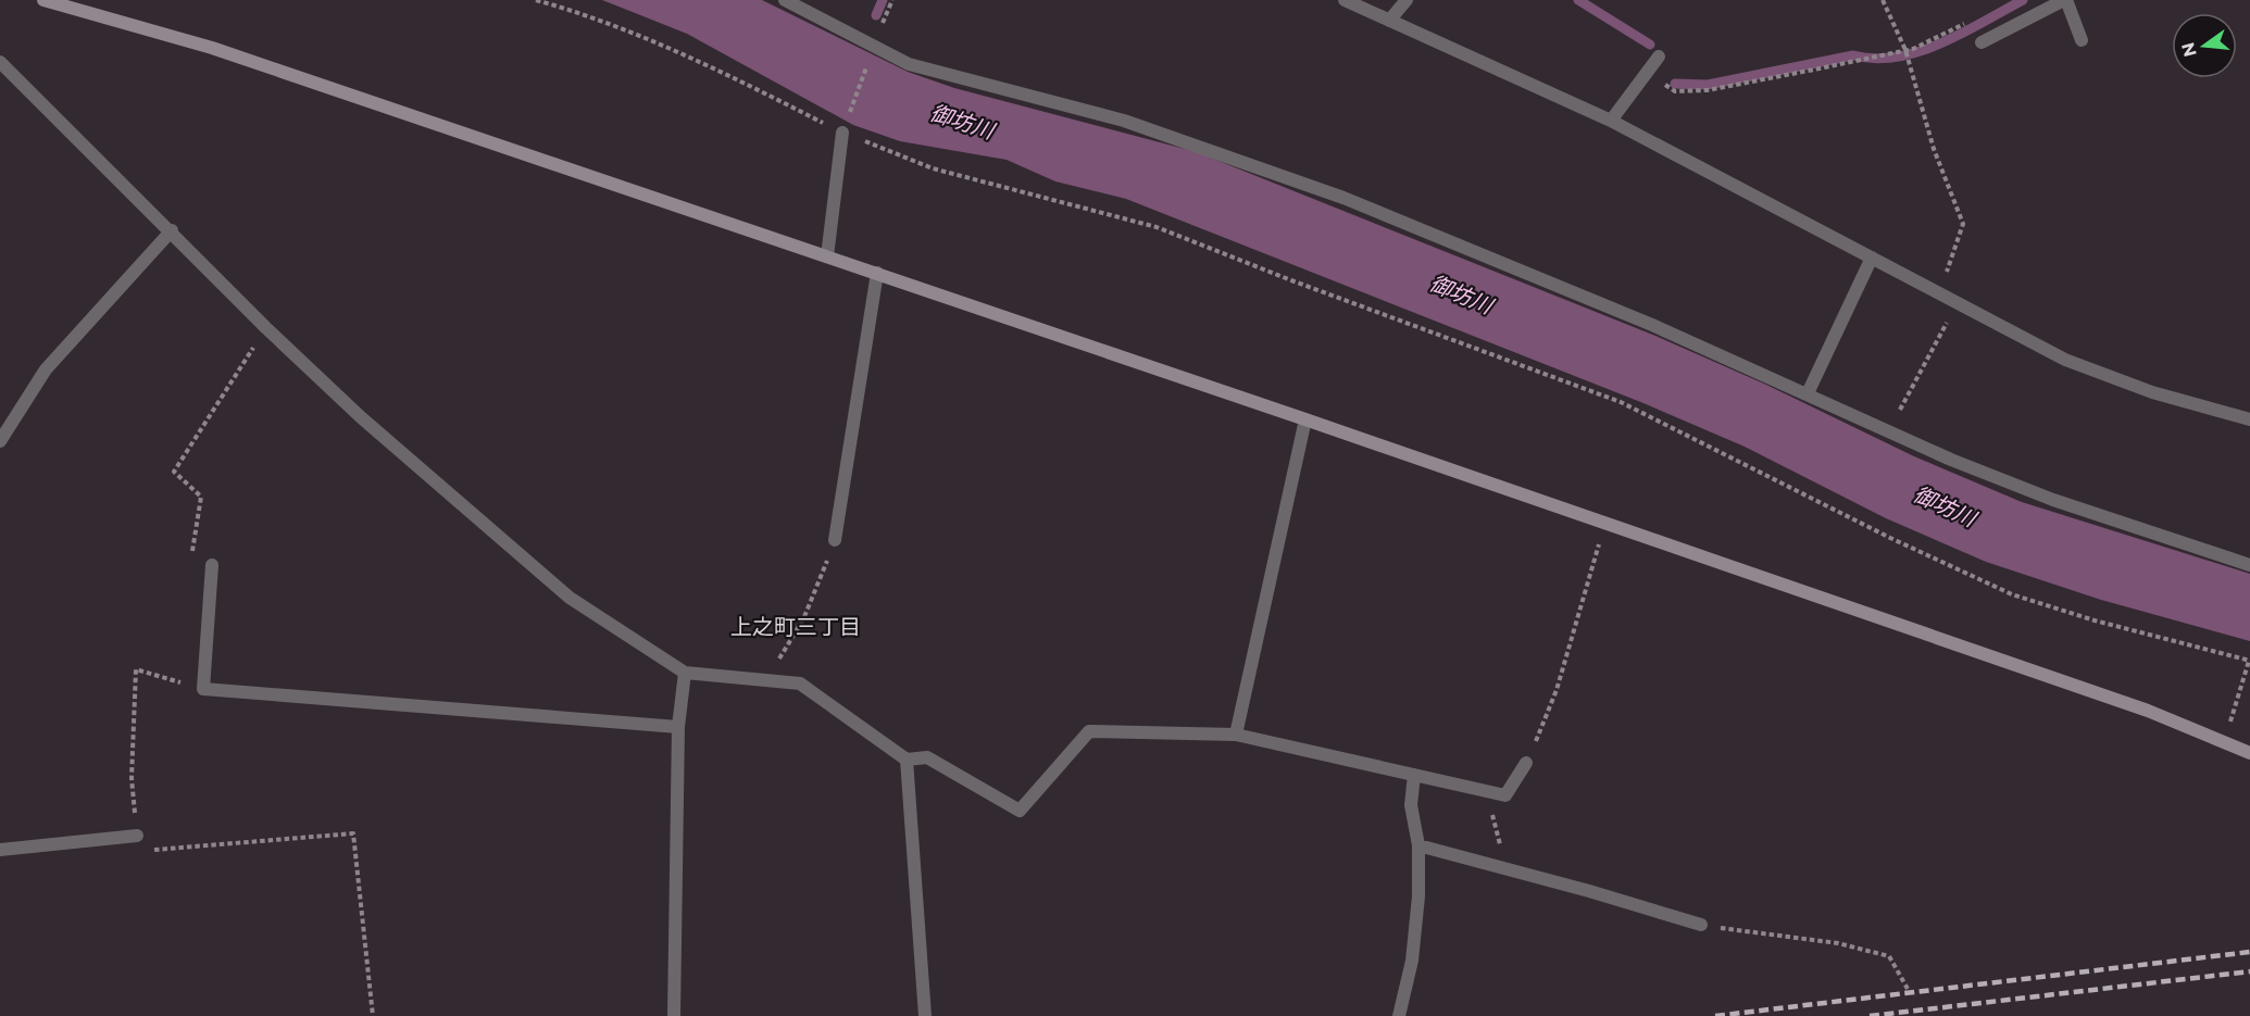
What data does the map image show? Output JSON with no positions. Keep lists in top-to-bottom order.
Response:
{
  "districts": ["上之町三丁目"],
  "water": ["御坊川"],
  "north": "left"
}
